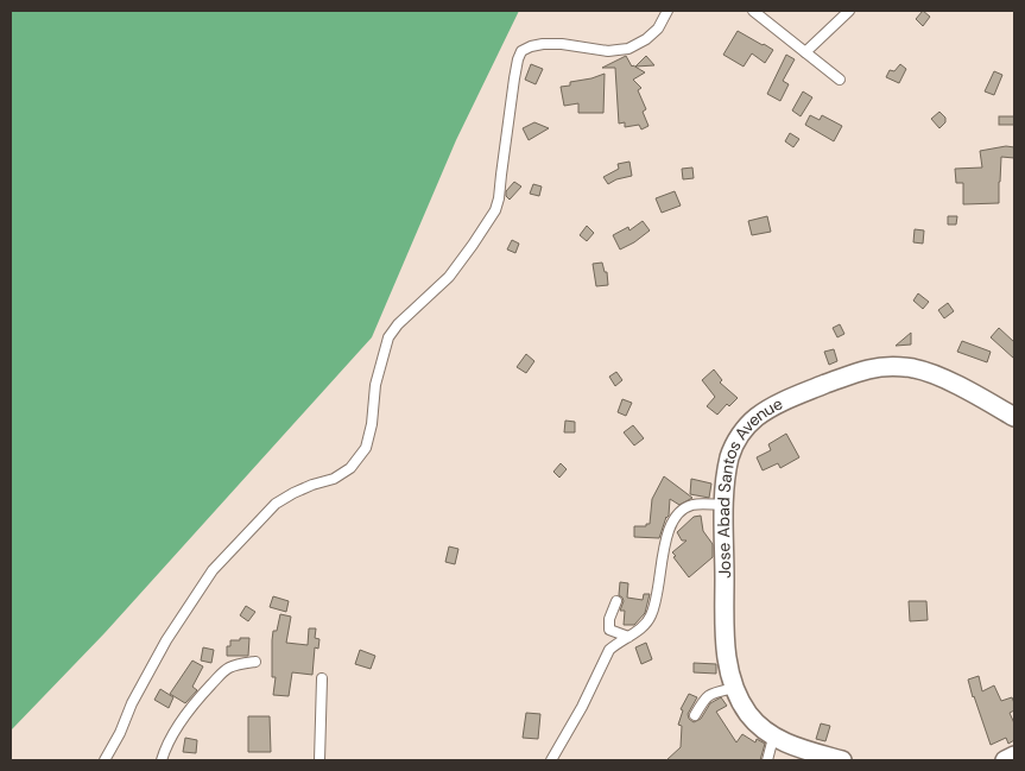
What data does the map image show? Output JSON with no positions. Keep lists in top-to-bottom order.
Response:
{
  "streets": {
    "highway": ["Jose Abad Santos Avenue"]
  }
}
